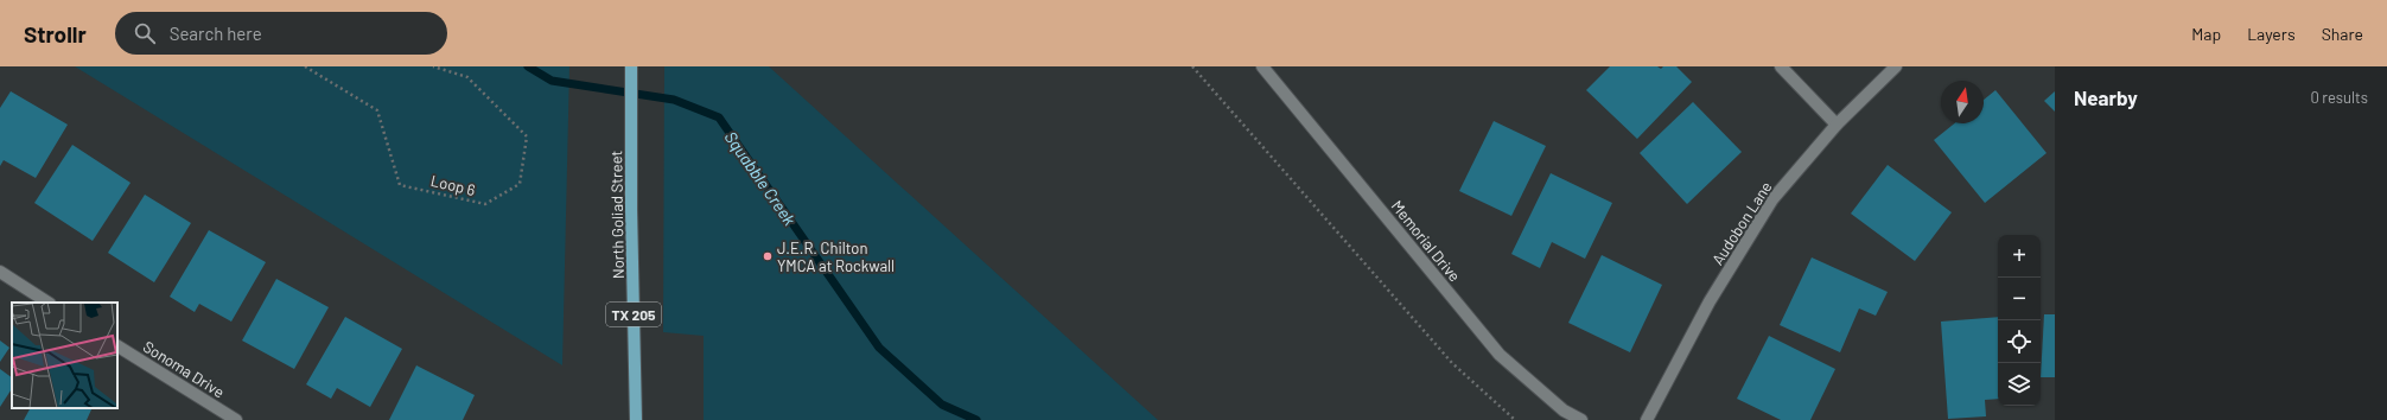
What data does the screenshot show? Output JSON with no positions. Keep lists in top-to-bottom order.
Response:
{
  "streets": {
    "main road": ["North Goliad Street", "TX 205"],
    "street": ["Audobon Lane", "Memorial Drive", "Sonoma Drive"],
    "path": ["Loop 6"]
  },
  "water": ["Squabble Creek"],
  "places": ["J.E.R. Chilton YMCA at Rockwall"],
  "north": "top",
  "page": {
    "header": "Strollr",
    "search": "Search here",
    "nav": ["Map", "Layers", "Share"],
    "heading": ["Nearby", "0 results"],
    "map_buttons": ["+", "−"]
  }
}
